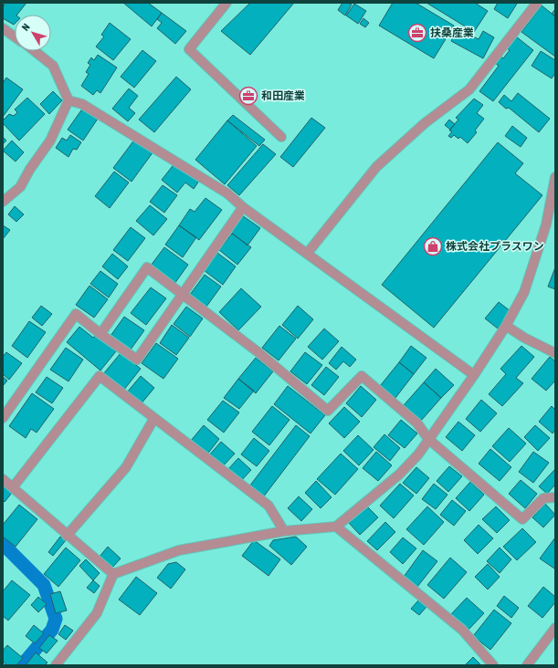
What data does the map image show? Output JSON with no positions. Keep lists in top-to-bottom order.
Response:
{
  "places": {
    "office": ["扶桑産業", "和田産業"],
    "shop": ["株式会社プラスワン"]
  },
  "north": "top left"
}
